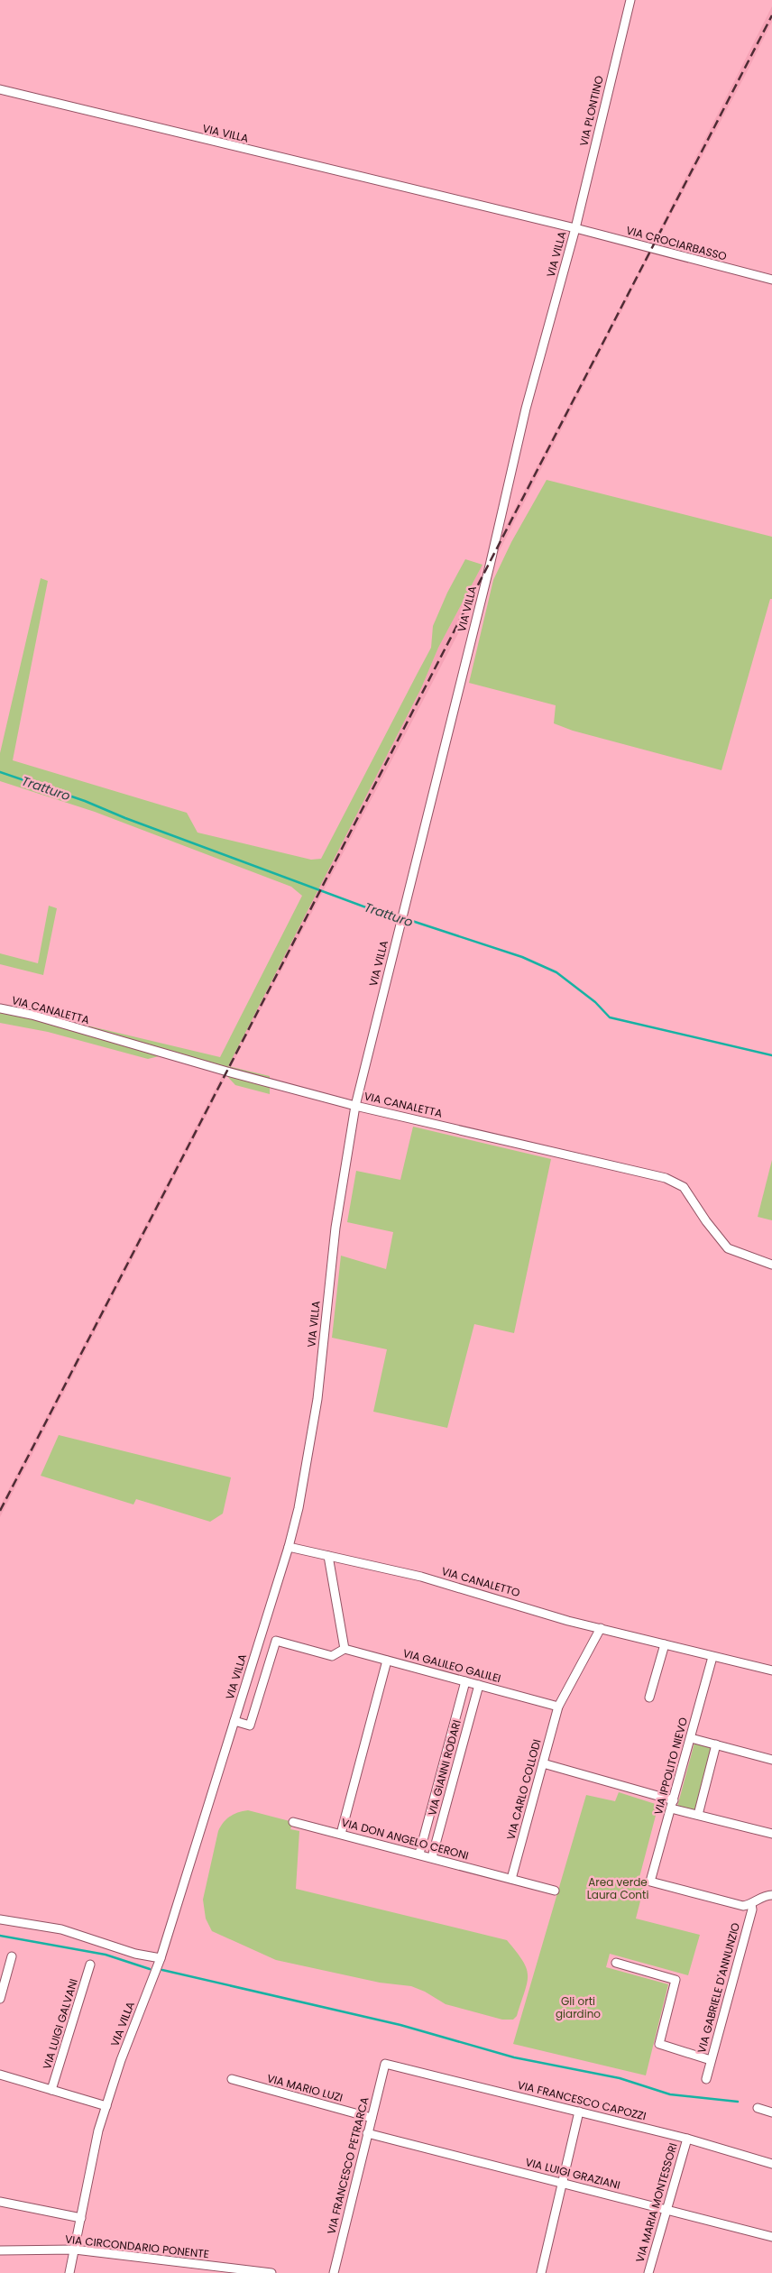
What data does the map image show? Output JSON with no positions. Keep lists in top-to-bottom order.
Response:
{
  "streets": {
    "street": [
      "VIA PLONTINO",
      "VIA VILLA",
      "VIA CROCIARBASSO",
      "VIA CANALETTA",
      "VIA CANALETTO",
      "VIA GALILEO GALILEI",
      "VIA IPPOLITO NIEVO",
      "VIA GIANNI RODARI",
      "VIA CARLO COLLODI",
      "VIA DON ANGELO CERONI",
      "VIA GABRIELE D'ANNUNZIO",
      "VIA LUIGI GALVANI",
      "VIA MARIO LUZI",
      "VIA FRANCESCO CAPOZZI",
      "VIA FRANCESCO PETRARCA",
      "VIA LUIGI GRAZIANI",
      "VIA MARIA MONTESSORI",
      "VIA CIRCONDARIO PONENTE"
    ]
  },
  "crossings": [
    ["VIA PLONTINO", "VIA VILLA"],
    ["VIA PLONTINO", "VIA CROCIARBASSO"],
    ["VIA VILLA", "VIA CROCIARBASSO"],
    ["VIA VILLA", "VIA CANALETTA"],
    ["VIA VILLA", "VIA CANALETTO"],
    ["VIA VILLA", "VIA CIRCONDARIO PONENTE"],
    ["VIA CANALETTO", "VIA IPPOLITO NIEVO"],
    ["VIA GALILEO GALILEI", "VIA GIANNI RODARI"],
    ["VIA GALILEO GALILEI", "VIA CARLO COLLODI"],
    ["VIA IPPOLITO NIEVO", "VIA GABRIELE D'ANNUNZIO"],
    ["VIA GIANNI RODARI", "VIA DON ANGELO CERONI"],
    ["VIA CARLO COLLODI", "VIA DON ANGELO CERONI"],
    ["VIA MARIO LUZI", "VIA FRANCESCO PETRARCA"],
    ["VIA FRANCESCO CAPOZZI", "VIA FRANCESCO PETRARCA"],
    ["VIA FRANCESCO CAPOZZI", "VIA MARIA MONTESSORI"],
    ["VIA FRANCESCO PETRARCA", "VIA LUIGI GRAZIANI"],
    ["VIA LUIGI GRAZIANI", "VIA MARIA MONTESSORI"]
  ],
  "water": ["Tratturo"],
  "parks": ["Area verde Laura Conti", "Gli orti giardino"]
}
